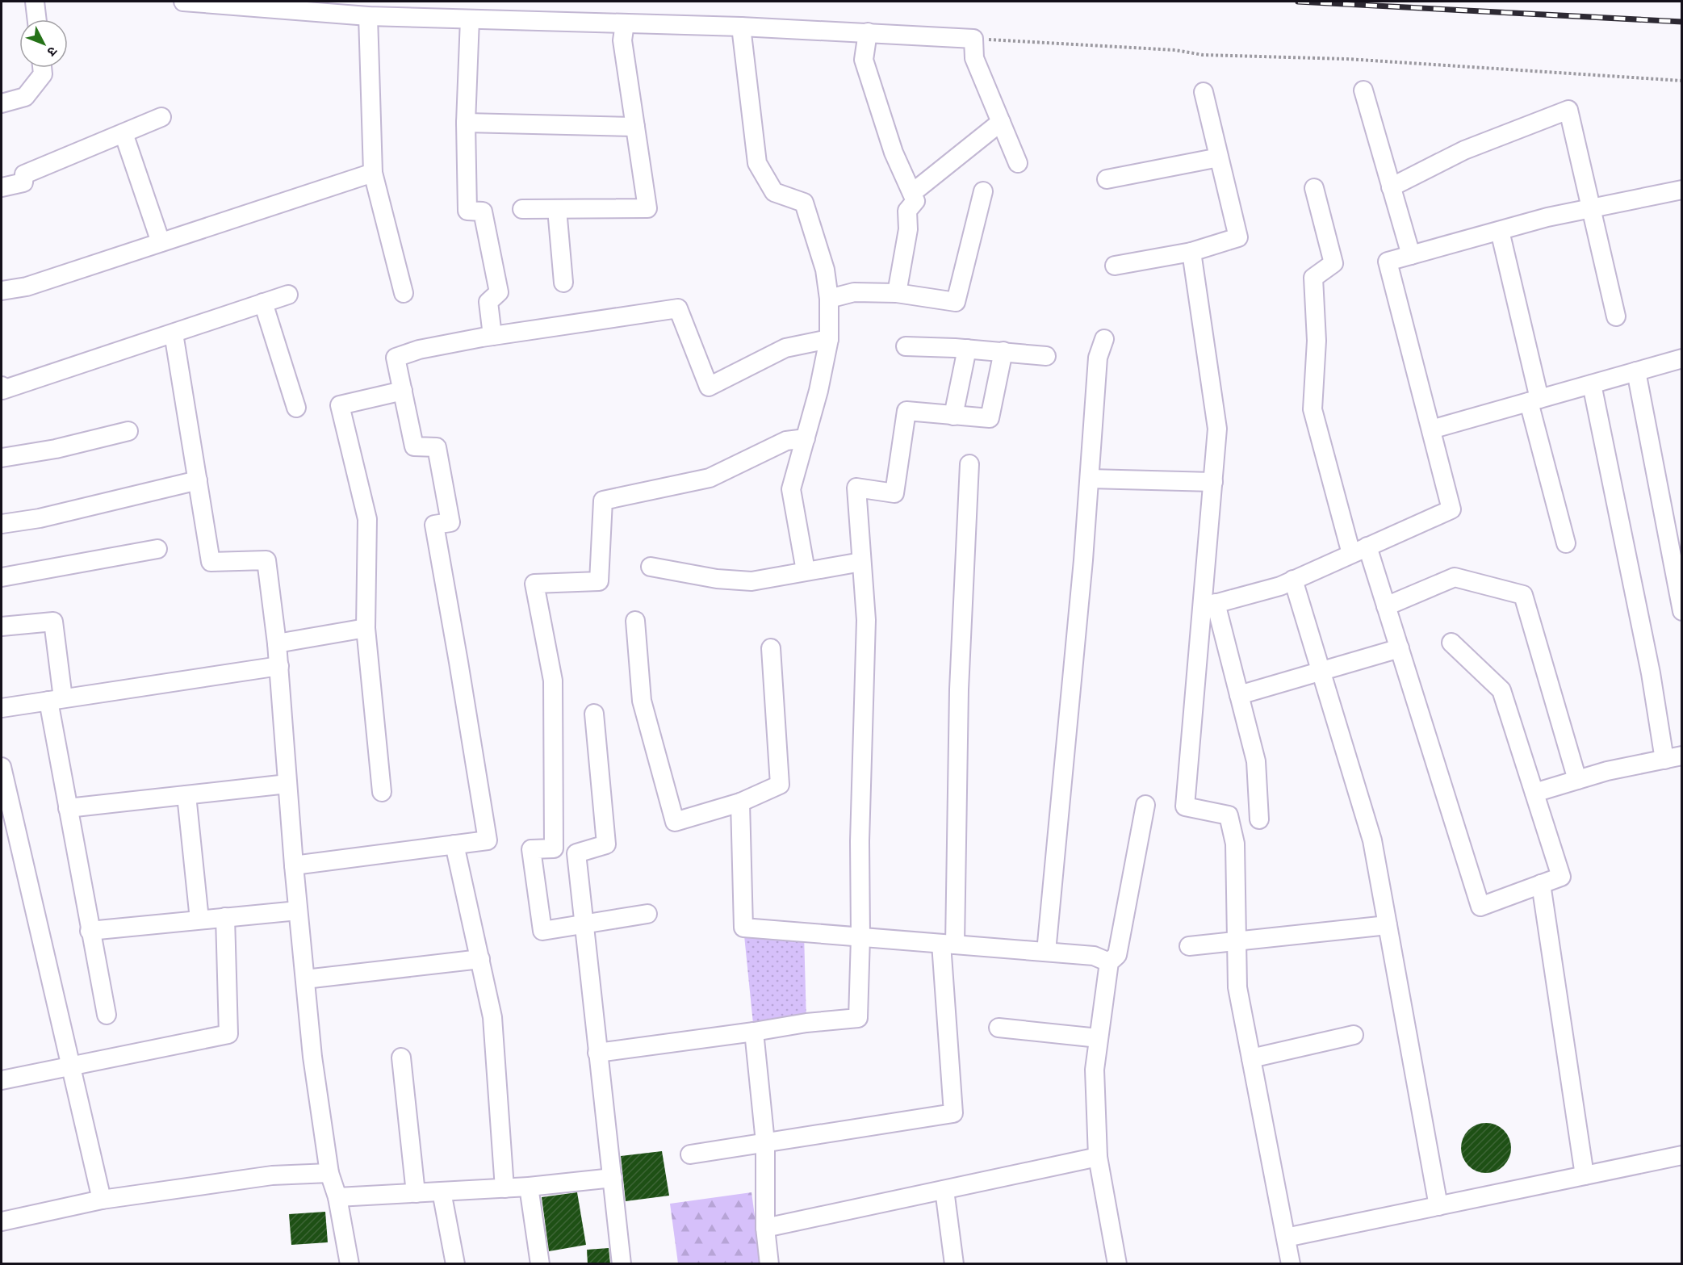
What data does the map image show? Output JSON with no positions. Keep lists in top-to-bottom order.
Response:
{
  "north": "bottom right"
}
